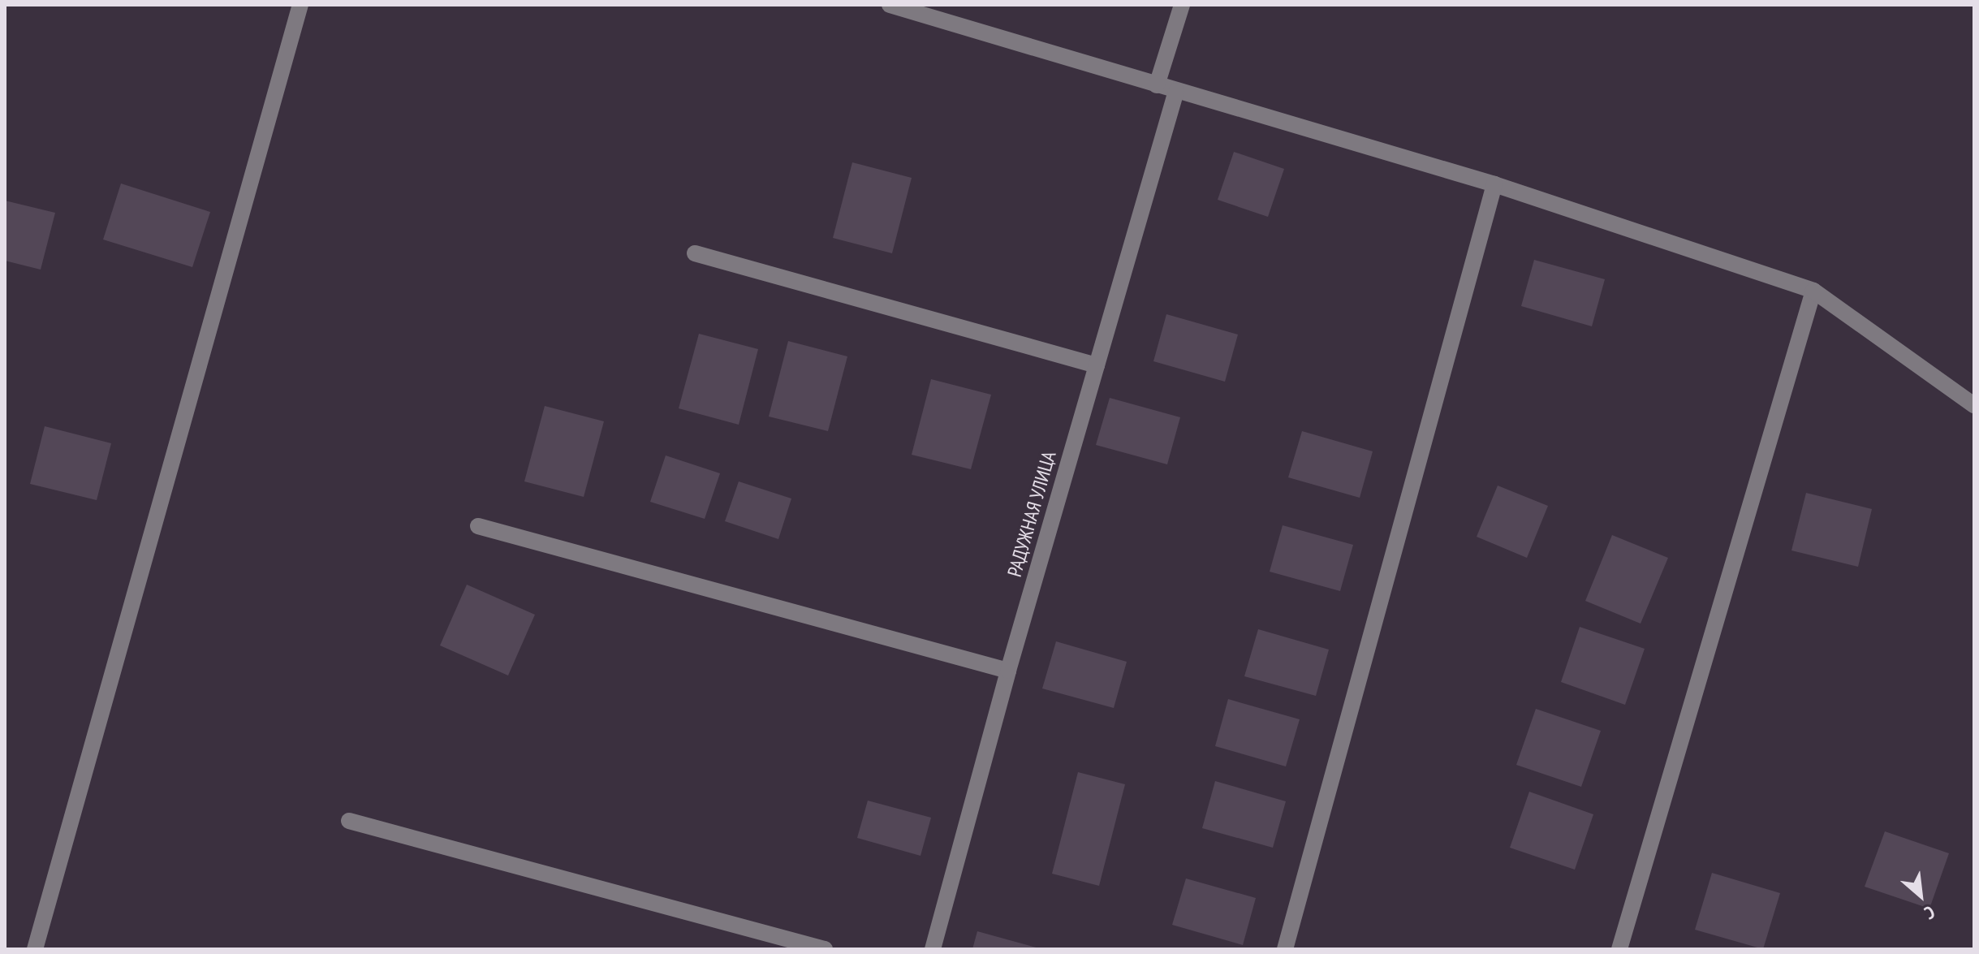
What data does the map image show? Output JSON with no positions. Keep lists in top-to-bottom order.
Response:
{
  "streets": {
    "street": ["РАДУЖНАЯ УЛИЦА"]
  },
  "north": "bottom right"
}
